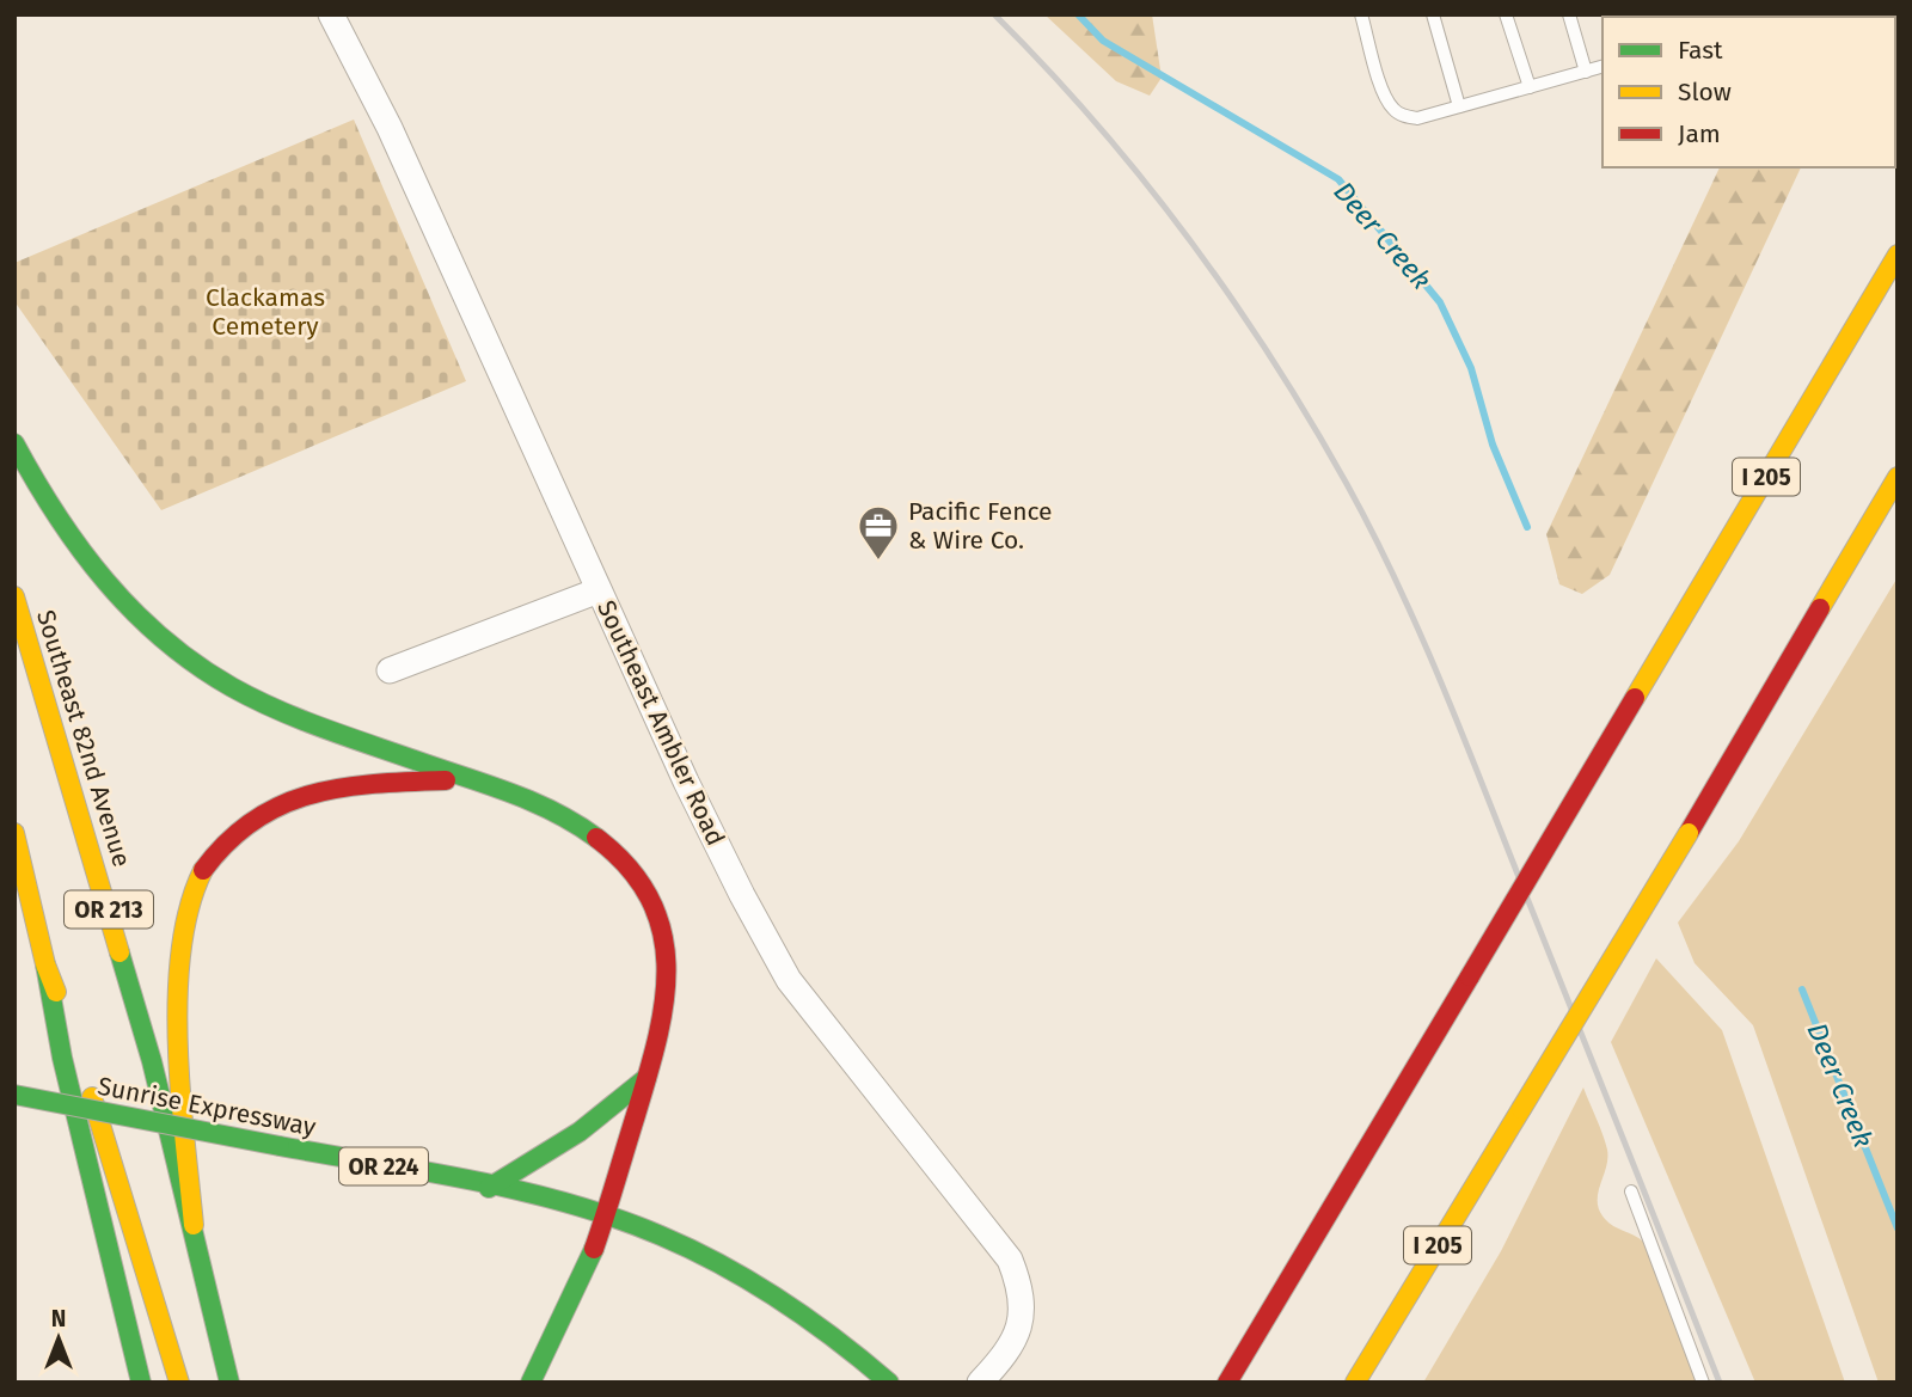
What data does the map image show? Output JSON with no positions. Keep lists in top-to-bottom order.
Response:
{
  "streets": {
    "main road": [
      "I 205",
      "Southeast 82nd Avenue",
      "OR 213",
      "Sunrise Expressway",
      "OR 224"
    ],
    "street": ["Southeast Ambler Road"]
  },
  "water": ["Deer Creek"],
  "parks": ["Clackamas Cemetery"],
  "places": {
    "office": ["Pacific Fence & Wire Co."]
  },
  "legend": ["Fast", "Slow", "Jam"],
  "north": "top"
}
